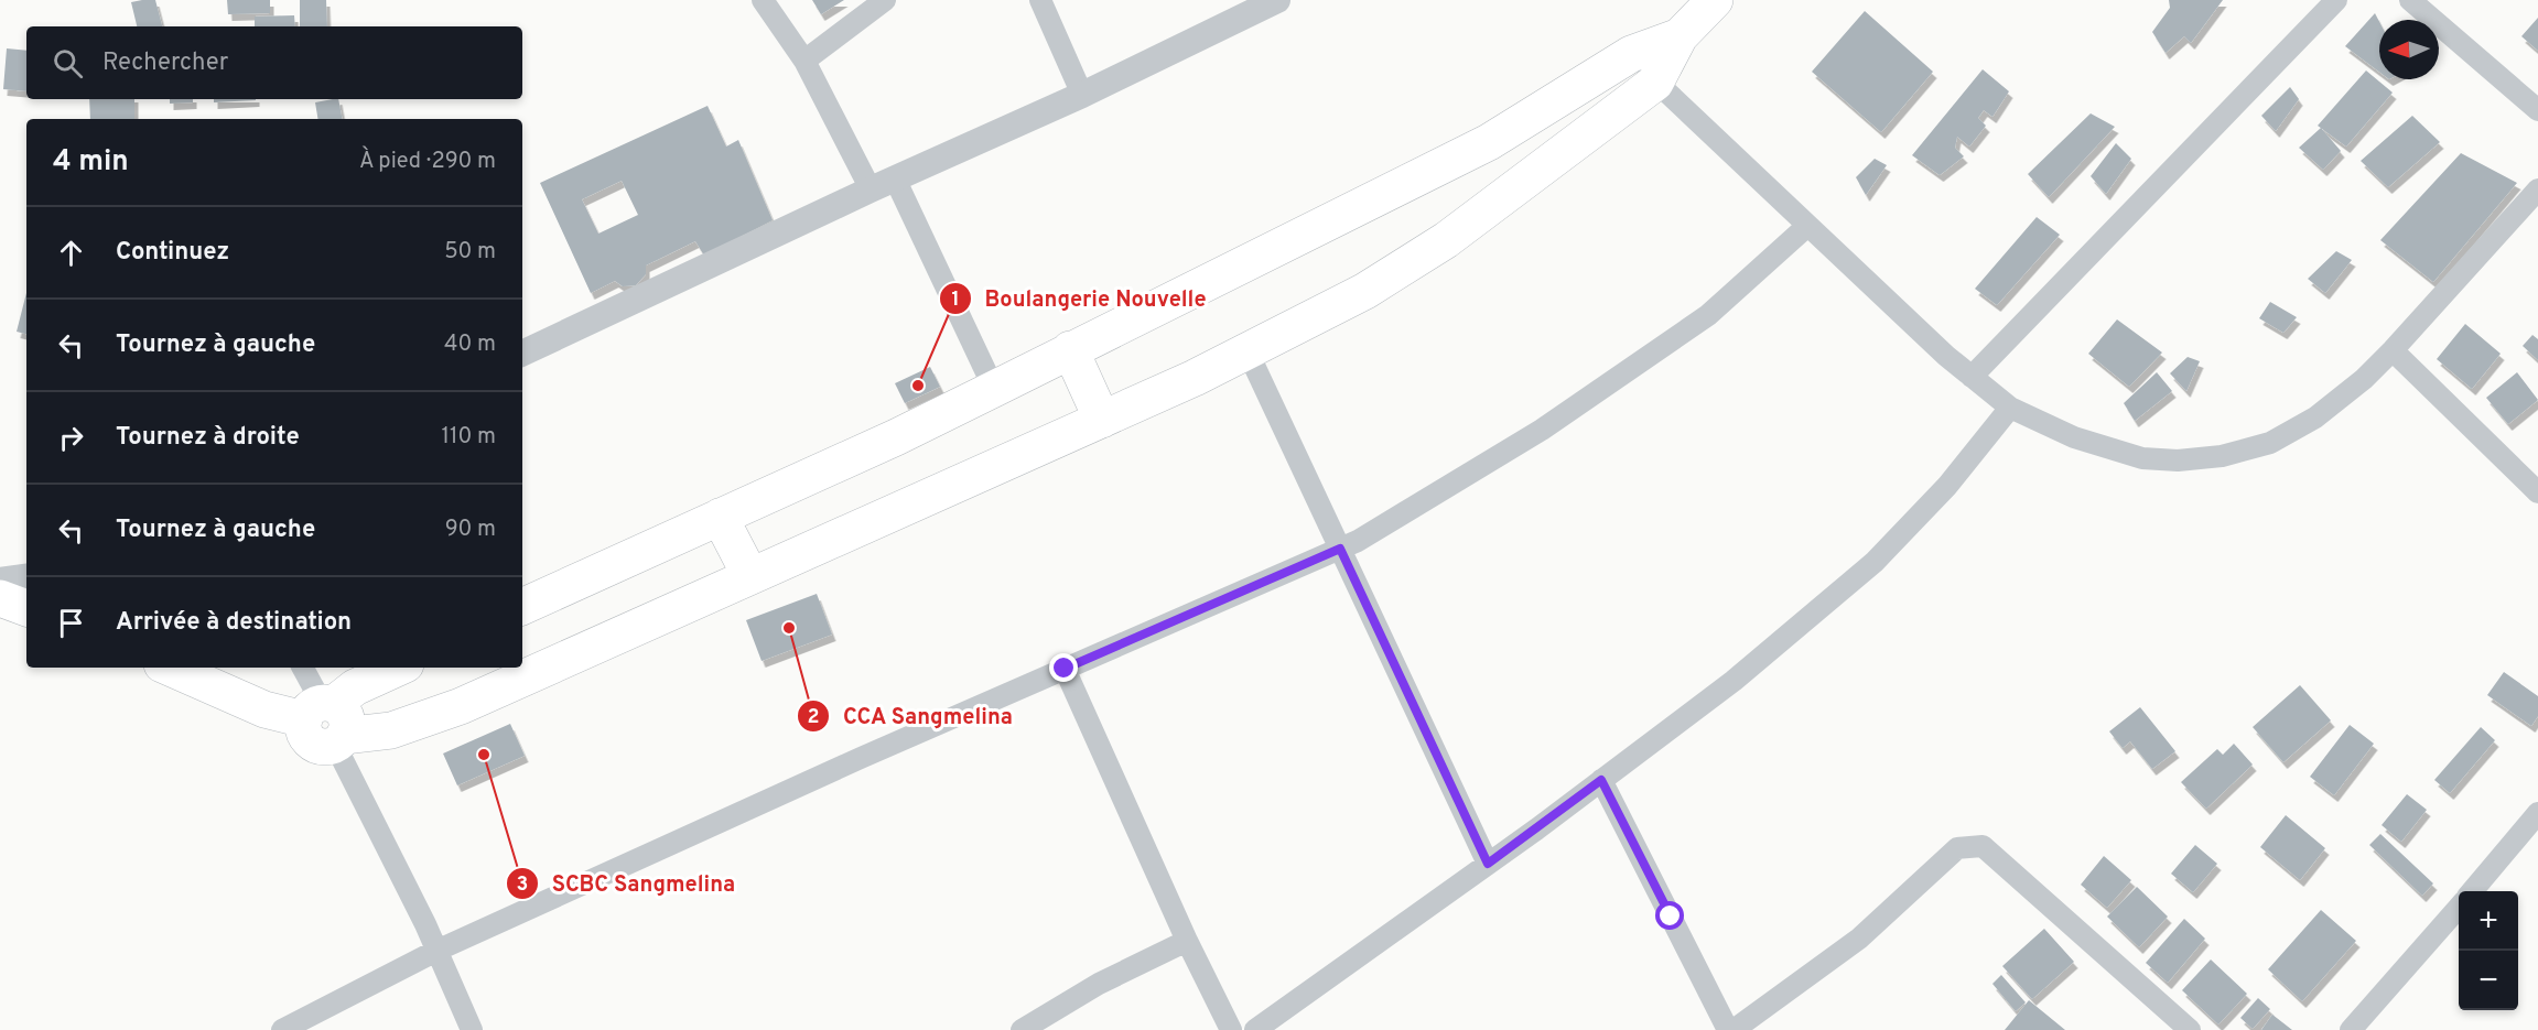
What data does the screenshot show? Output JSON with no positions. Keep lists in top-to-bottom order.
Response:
{
  "places": ["Boulangerie Nouvelle", "CCA Sangmelina", "SCBC Sangmelina"],
  "north": "left",
  "page": {
    "search": "Rechercher",
    "heading": ["4 min", "À pied · 290 m"],
    "list": [
      ["Continuez", "50 m"],
      ["Tournez à gauche", "40 m"],
      ["Tournez à droite", "110 m"],
      ["Tournez à gauche", "90 m"],
      "Arrivée à destination"
    ],
    "map_buttons": ["+", "−"]
  }
}
